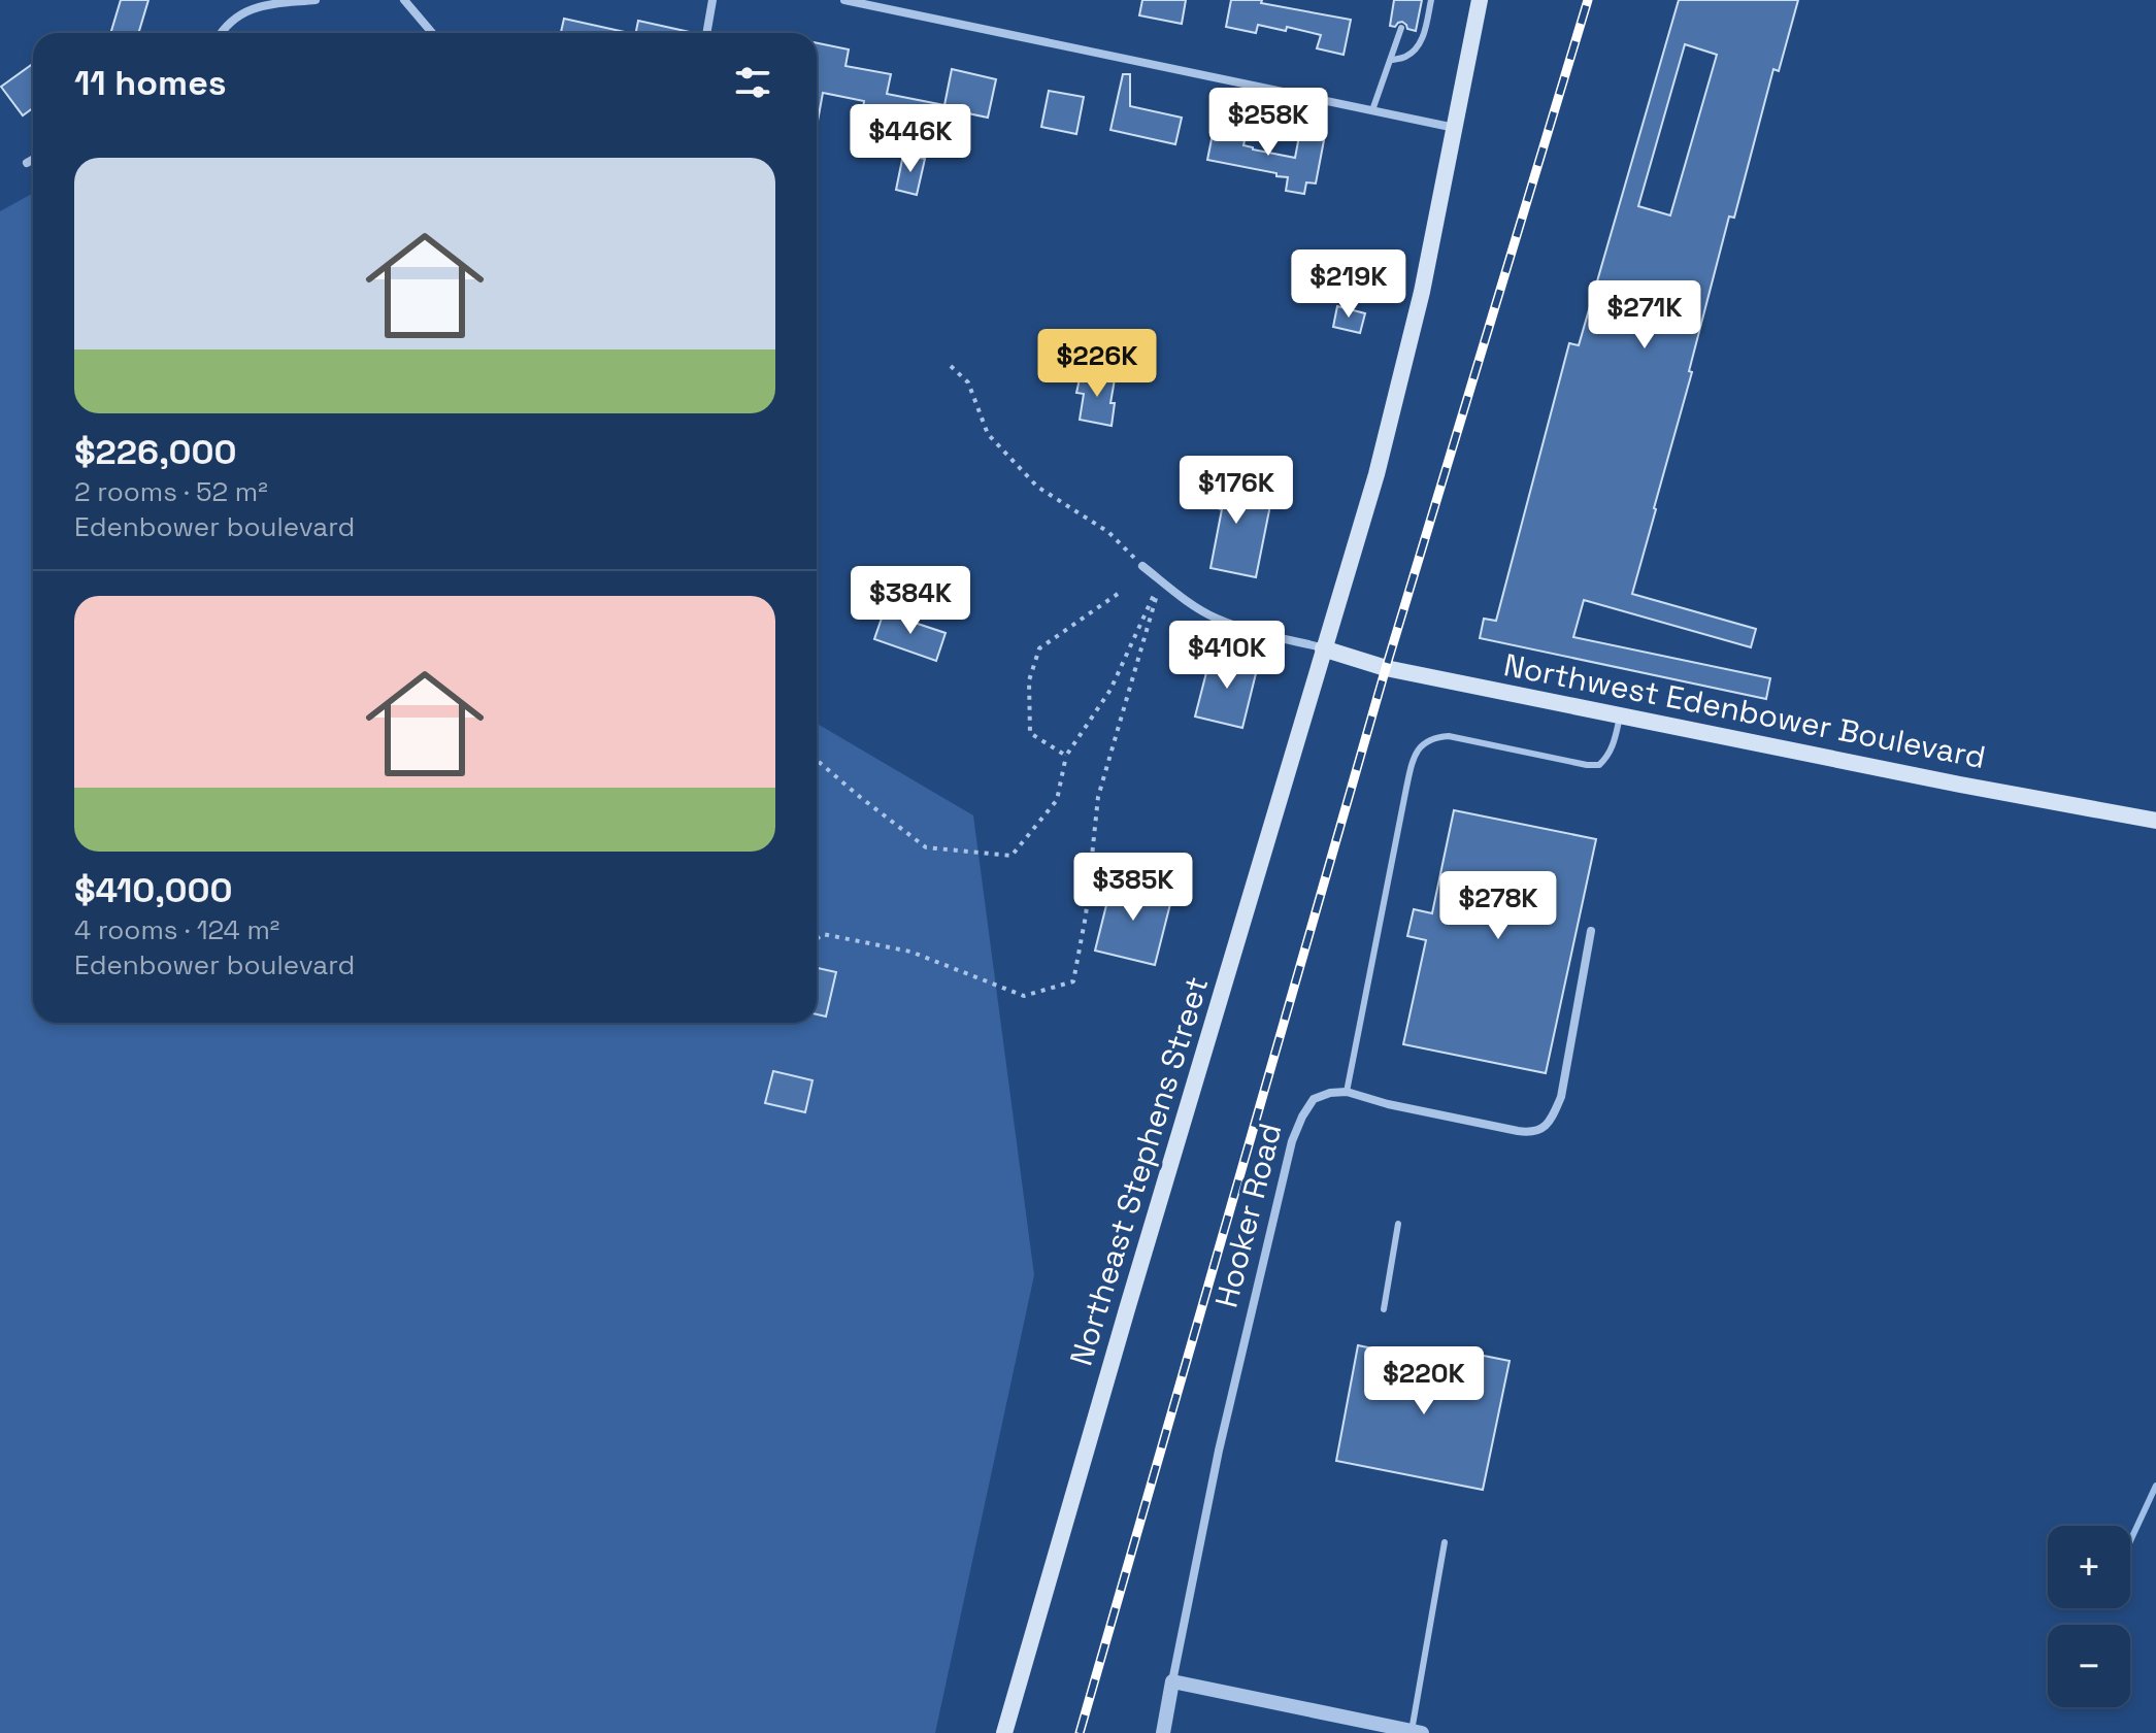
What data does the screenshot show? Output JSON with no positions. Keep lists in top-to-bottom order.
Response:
{
  "streets": {
    "main road": ["Northwest Edenbower Boulevard", "Northeast Stephens Street"],
    "street": ["Hooker Road"]
  },
  "crossings": [
    ["Northwest Edenbower Boulevard", "Northeast Stephens Street"]
  ],
  "page": {
    "heading": "11 homes",
    "price": [
      "$258K",
      "$446K",
      "$219K",
      "$271K",
      "$226K",
      "$176K",
      "$384K",
      "$410K",
      "$385K",
      "$278K",
      "$220K"
    ],
    "list": [
      {
        "name": "$226,000",
        "note": "2 rooms · 52 m² · Edenbower boulevard"
      },
      {
        "name": "$410,000",
        "note": "4 rooms · 124 m² · Edenbower boulevard"
      }
    ],
    "map_buttons": ["+", "−"]
  }
}
